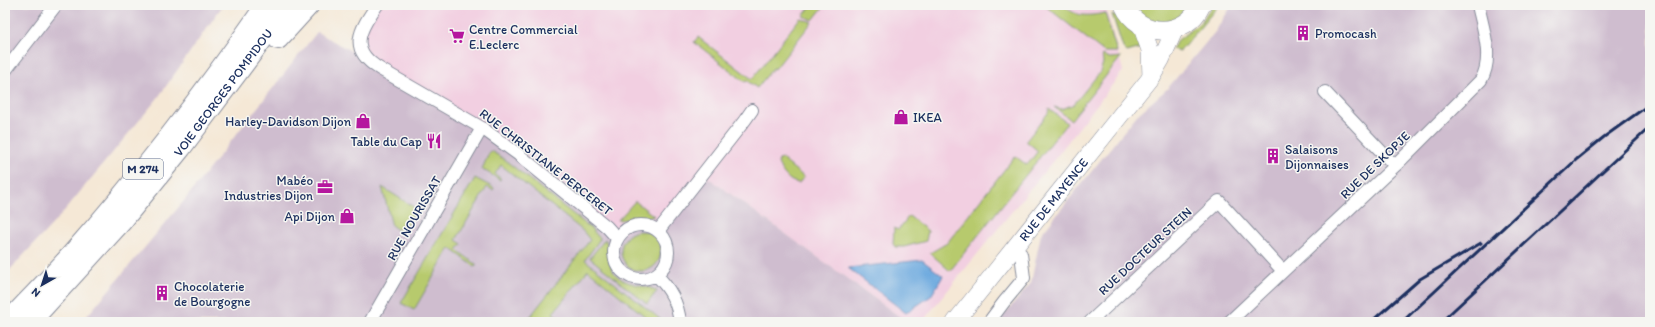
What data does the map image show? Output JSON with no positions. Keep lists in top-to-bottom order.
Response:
{
  "streets": {
    "highway": ["VOIE GEORGES POMPIDOU", "M 274"],
    "main road": ["RUE DE MAYENCE"],
    "street": [
      "RUE CHRISTIANE PERCERET",
      "RUE DE SKOPJE",
      "RUE NOURISSAT",
      "RUE DOCTEUR STEIN"
    ]
  },
  "crossings": [
    ["RUE CHRISTIANE PERCERET", "RUE NOURISSAT"],
    ["RUE DE SKOPJE", "RUE DOCTEUR STEIN"]
  ],
  "places": {
    "building": ["Promocash", "Salaisons Dijonnaises", "Chocolaterie de Bourgogne"],
    "supermarket": ["Centre Commercial E.Leclerc"],
    "shop": ["IKEA", "Harley-Davidson Dijon", "Api Dijon"],
    "restaurant": ["Table du Cap"],
    "office": ["Mabéo Industries Dijon"]
  },
  "north": "bottom left"
}
